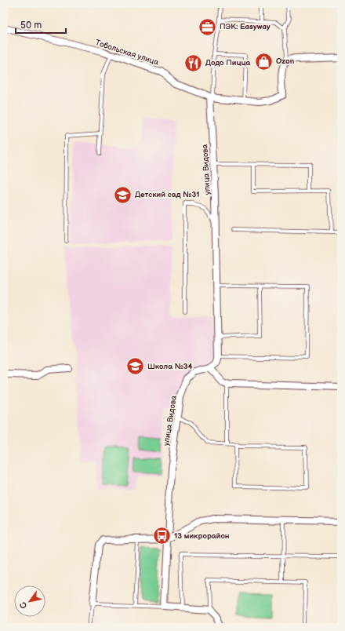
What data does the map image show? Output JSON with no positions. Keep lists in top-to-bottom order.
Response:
{
  "streets": {
    "street": ["Тобольская улица", "улица Видова"]
  },
  "crossings": [
    ["Тобольская улица", "улица Видова"]
  ],
  "places": {
    "office": ["ПЭК: Easyway"],
    "shop": ["Ozon"],
    "restaurant": ["Додо Пицца"],
    "school or university": ["Детский сад №31", "Школа №34"],
    "bus stop": ["13 микрорайон"]
  },
  "scale_bar": "50 m",
  "north": "bottom left"
}
